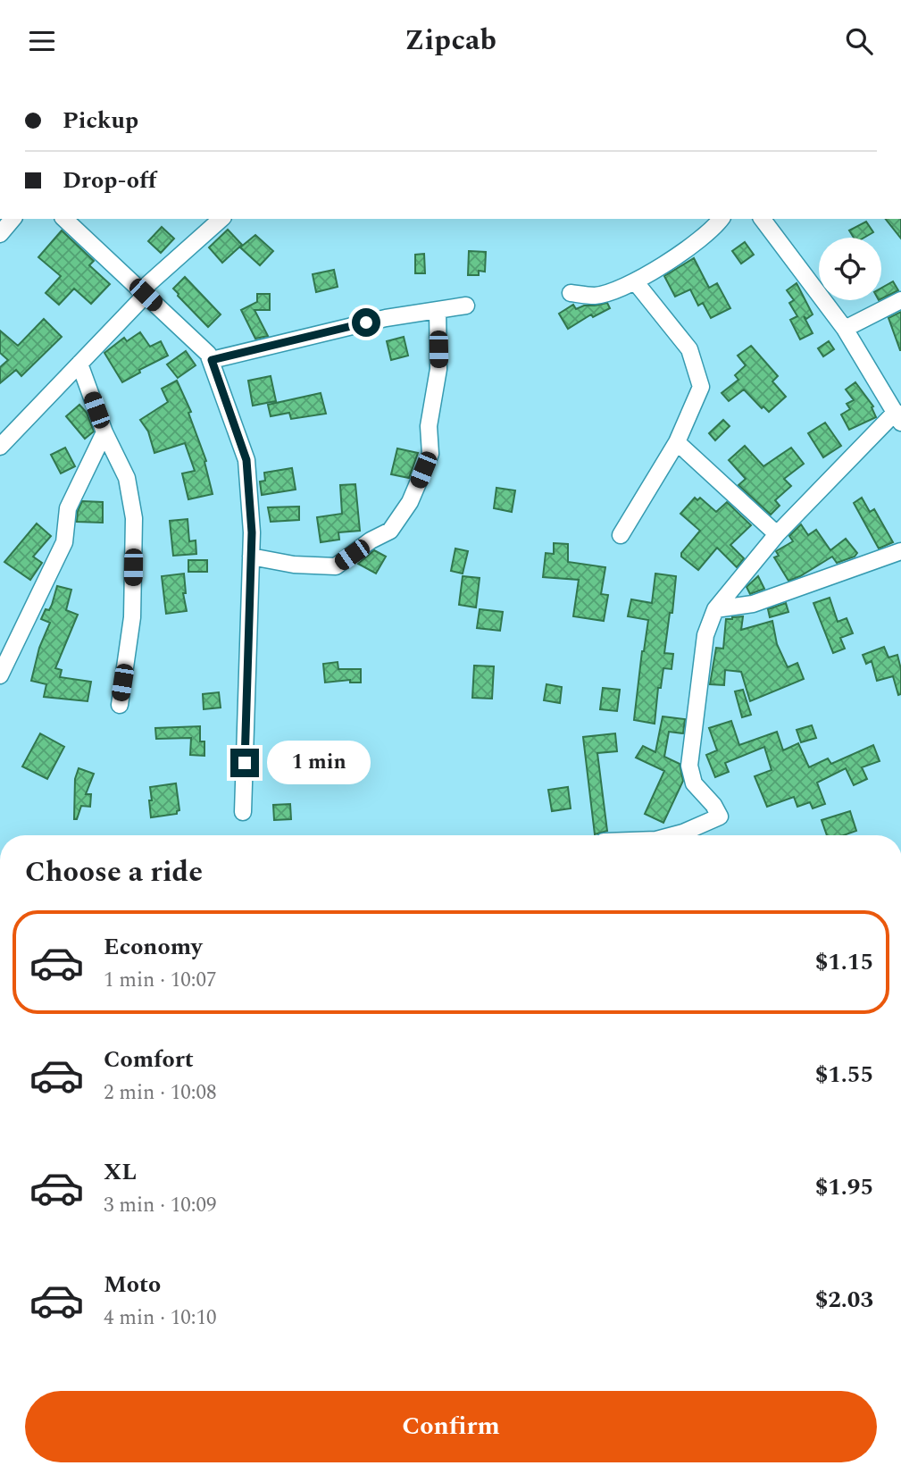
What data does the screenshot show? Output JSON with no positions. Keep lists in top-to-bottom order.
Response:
{
  "page": {
    "header": "Zipcab",
    "banner": ["Pickup", "Drop-off"],
    "bubble": "1 min",
    "heading": "Choose a ride",
    "list": [
      {
        "name": "Economy",
        "note": "1 min · 10:07",
        "value": "$1.15"
      },
      {
        "name": "Comfort",
        "note": "2 min · 10:08",
        "value": "$1.55"
      },
      {
        "name": "XL",
        "note": "3 min · 10:09",
        "value": "$1.95"
      },
      {
        "name": "Moto",
        "note": "4 min · 10:10",
        "value": "$2.03"
      }
    ],
    "buttons": "Confirm"
  }
}
